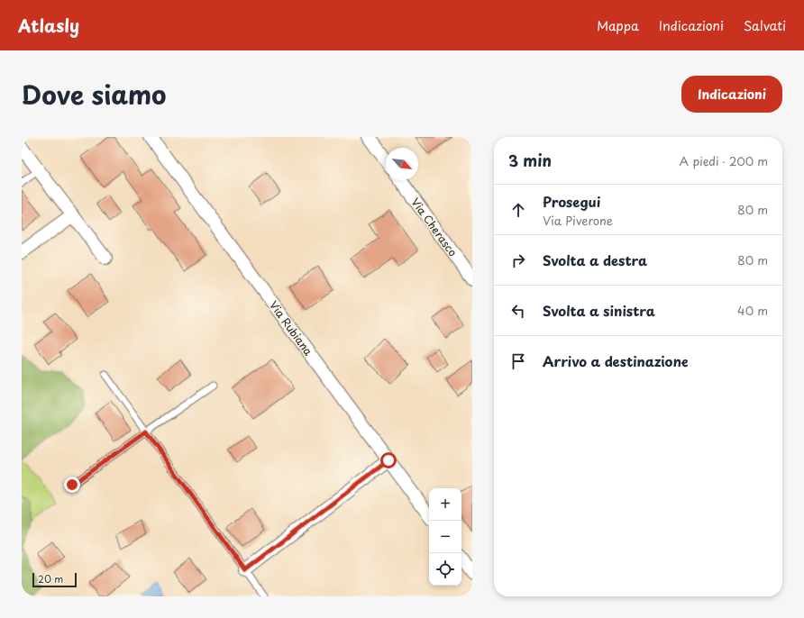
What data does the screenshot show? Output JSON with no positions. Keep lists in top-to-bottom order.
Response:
{
  "streets": {
    "street": ["Via Cherasco", "Via Rubiana"]
  },
  "scale_bar": "20 m",
  "north": "bottom right",
  "page": {
    "header": "Atlasly",
    "nav": ["Mappa", "Indicazioni", "Salvati"],
    "title": "Dove siamo",
    "buttons": "Indicazioni",
    "heading": ["3 min", "A piedi · 200 m"],
    "list": [
      ["Prosegui", "Via Piverone", "80 m"],
      ["Svolta a destra", "80 m"],
      ["Svolta a sinistra", "40 m"],
      "Arrivo a destinazione"
    ],
    "map_buttons": ["+", "−"],
    "scale": "20 m"
  }
}
